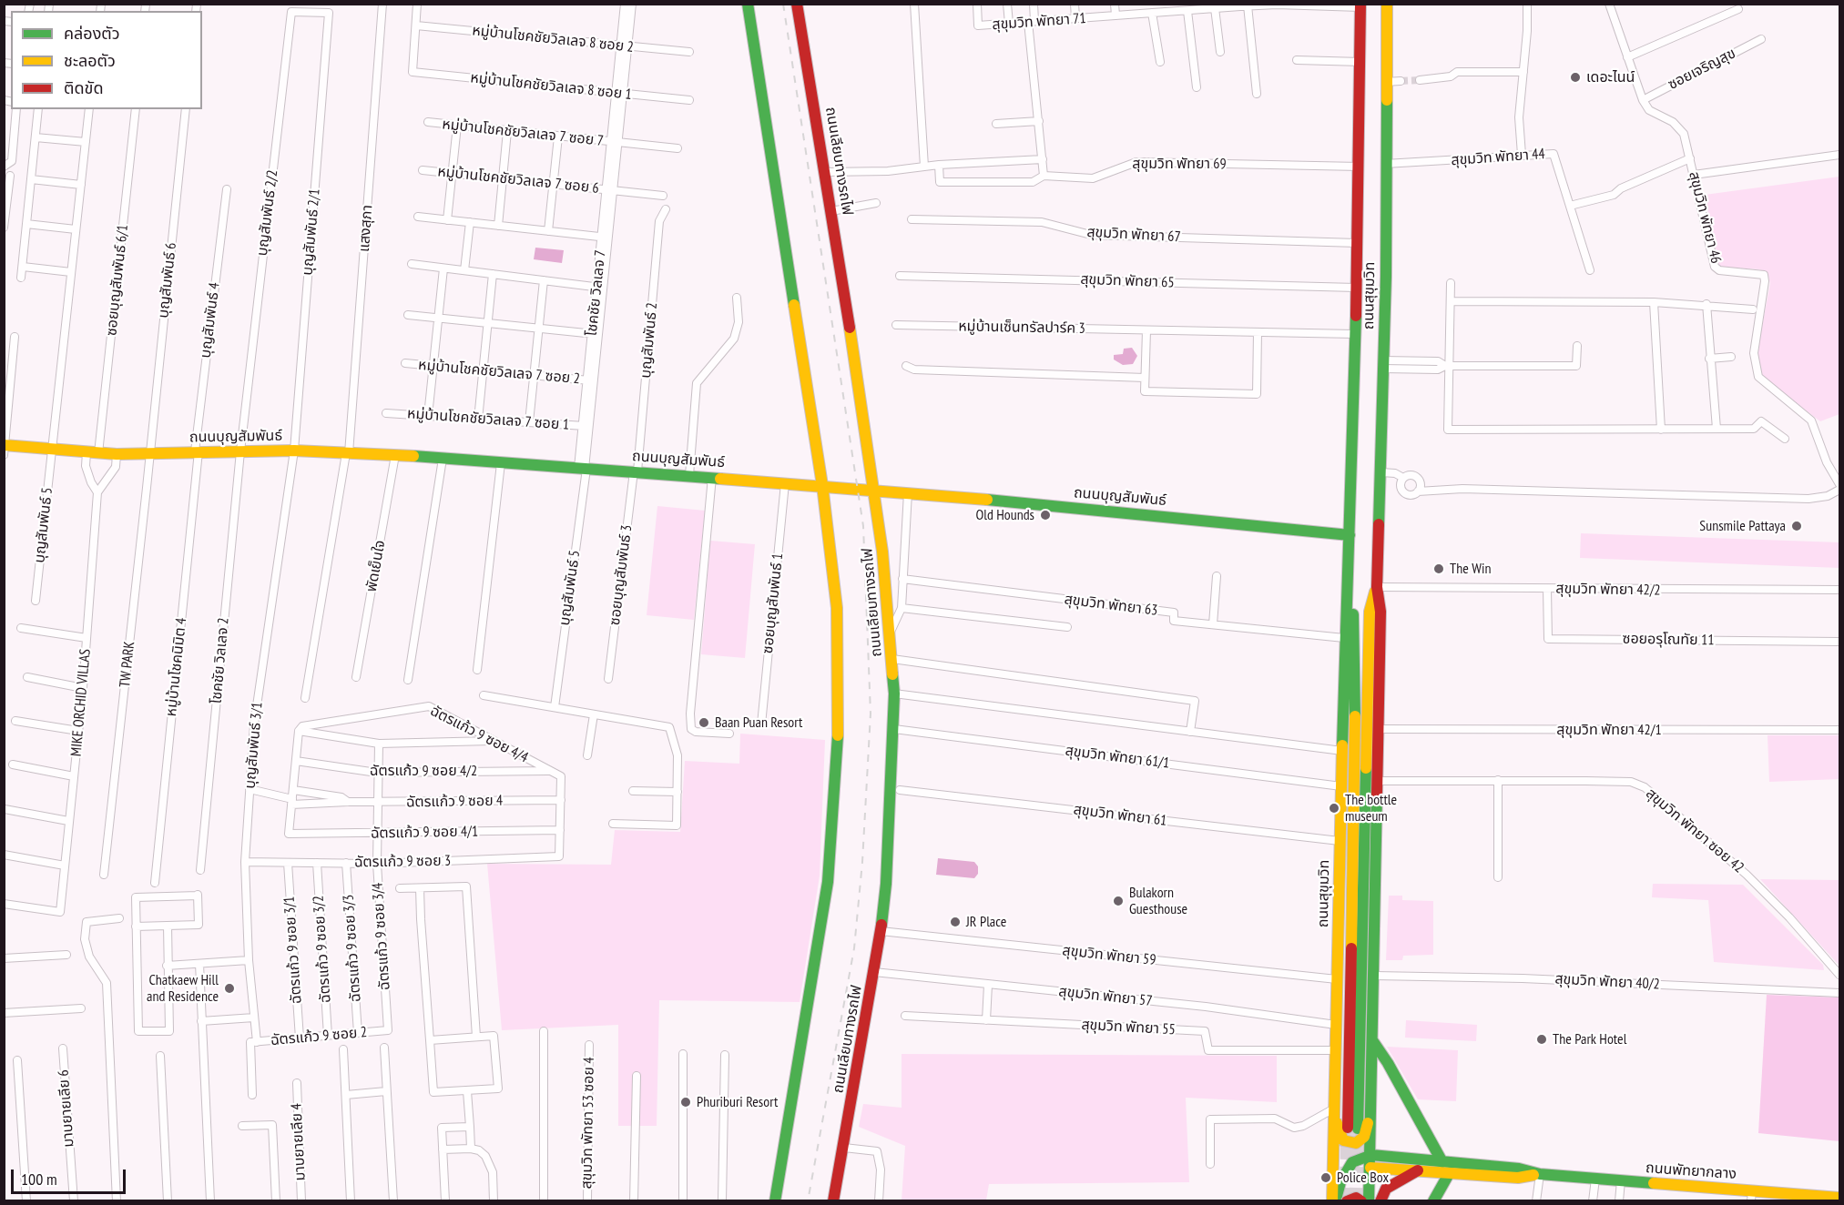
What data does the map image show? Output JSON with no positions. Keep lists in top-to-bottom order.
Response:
{
  "streets": {
    "main road": [
      "ถนนเลียบทางรถไฟ",
      "ถนนสุขุมวิท",
      "ถนนบุญสัมพันธ์",
      "ถนนพัทยากลาง"
    ],
    "street": [
      "สุขุมวิท พัทยา 71",
      "หมู่บ้านโชคชัยวิลเลจ 8 ซอย 2",
      "ซอยเจริญสุข",
      "หมู่บ้านโชคชัยวิลเลจ 8 ซอย 1",
      "หมู่บ้านโชคชัยวิลเลจ 7 ซอย 7",
      "สุขุมวิท พัทยา 44",
      "สุขุมวิท พัทยา 69",
      "หมู่บ้านโชคชัยวิลเลจ 7 ซอย 6",
      "บุญสัมพันธ์ 2/2",
      "สุขุมวิท พัทยา 46",
      "แสงสุภา",
      "บุญสัมพันธ์ 2/1",
      "สุขุมวิท พัทยา 67",
      "ซอยบุญสัมพันธ์ 6/1",
      "บุญสัมพันธ์ 6",
      "สุขุมวิท พัทยา 65",
      "โชคชัย วิลเลจ 7",
      "บุญสัมพันธ์ 4",
      "หมู่บ้านเซ็นทรัลปาร์ค 3",
      "บุญสัมพันธ์ 2",
      "หมู่บ้านโชคชัยวิลเลจ 7 ซอย 2",
      "หมู่บ้านโชคชัยวิลเลจ 7 ซอย 1",
      "บุญสัมพันธ์ 5",
      "พัดเย็นใจ",
      "ซอยบุญสัมพันธ์ 3",
      "สุขุมวิท พัทยา 42/2",
      "ซอยบุญสัมพันธ์ 1",
      "สุขุมวิท พัทยา 63",
      "ซอยอรุโณทัย 11",
      "โชคชัย วิลเลจ 2",
      "TW PARK",
      "หมู่บ้านโชคนิมิต 4",
      "MIKE ORCHID VILLAS",
      "สุขุมวิท พัทยา 42/1",
      "ฉัตรแก้ว 9 ซอย 4/4",
      "บุญสัมพันธ์ 3/1",
      "สุขุมวิท พัทยา 61/1",
      "ฉัตรแก้ว 9 ซอย 4/2",
      "ฉัตรแก้ว 9 ซอย 4",
      "สุขุมวิท พัทยา 61",
      "สุขุมวิท พัทยา ซอย 42",
      "ฉัตรแก้ว 9 ซอย 4/1",
      "ฉัตรแก้ว 9 ซอย 3",
      "ฉัตรแก้ว 9 ซอย 3/4",
      "ฉัตรแก้ว 9 ซอย 3/3",
      "ฉัตรแก้ว 9 ซอย 3/2",
      "ฉัตรแก้ว 9 ซอย 3/1",
      "สุขุมวิท พัทยา 59",
      "สุขุมวิท พัทยา 40/2",
      "สุขุมวิท พัทยา 57",
      "สุขุมวิท พัทยา 55",
      "ฉัตรแก้ว 9 ซอย 2",
      "มาบยายเลีย 6",
      "สุขุมวิท พัทยา 53 ซอย 4",
      "มาบยายเลีย 4"
    ]
  },
  "crossings": [
    ["สุขุมวิท พัทยา 71", "ถนนสุขุมวิท"],
    ["หมู่บ้านโชคชัยวิลเลจ 8 ซอย 2", "หมู่บ้านโชคชัยวิลเลจ 8 ซอย 1"],
    ["หมู่บ้านโชคชัยวิลเลจ 8 ซอย 2", "โชคชัย วิลเลจ 7"],
    ["ซอยเจริญสุข", "สุขุมวิท พัทยา 46"],
    ["หมู่บ้านโชคชัยวิลเลจ 8 ซอย 1", "โชคชัย วิลเลจ 7"],
    ["หมู่บ้านโชคชัยวิลเลจ 7 ซอย 7", "โชคชัย วิลเลจ 7"],
    ["สุขุมวิท พัทยา 44", "ถนนสุขุมวิท"],
    ["ถนนเลียบทางรถไฟ", "ถนนบุญสัมพันธ์"],
    ["ถนนเลียบทางรถไฟ", "สุขุมวิท พัทยา 61/1"],
    ["ถนนเลียบทางรถไฟ", "สุขุมวิท พัทยา 59"],
    ["ถนนเลียบทางรถไฟ", "สุขุมวิท พัทยา 57"],
    ["สุขุมวิท พัทยา 69", "ถนนสุขุมวิท"],
    ["หมู่บ้านโชคชัยวิลเลจ 7 ซอย 6", "โชคชัย วิลเลจ 7"],
    ["บุญสัมพันธ์ 2/2", "บุญสัมพันธ์ 2/1"],
    ["บุญสัมพันธ์ 2/2", "ถนนบุญสัมพันธ์"],
    ["บุญสัมพันธ์ 2/2", "โชคชัย วิลเลจ 2"],
    ["แสงสุภา", "ถนนบุญสัมพันธ์"],
    ["บุญสัมพันธ์ 2/1", "ถนนบุญสัมพันธ์"],
    ["บุญสัมพันธ์ 2/1", "บุญสัมพันธ์ 3/1"],
    ["สุขุมวิท พัทยา 67", "ถนนสุขุมวิท"],
    ["ซอยบุญสัมพันธ์ 6/1", "ถนนบุญสัมพันธ์"],
    ["บุญสัมพันธ์ 6", "ถนนบุญสัมพันธ์"],
    ["บุญสัมพันธ์ 6", "TW PARK"],
    ["สุขุมวิท พัทยา 65", "ถนนสุขุมวิท"],
    ["โชคชัย วิลเลจ 7", "หมู่บ้านโชคชัยวิลเลจ 7 ซอย 2"],
    ["โชคชัย วิลเลจ 7", "หมู่บ้านโชคชัยวิลเลจ 7 ซอย 1"],
    ["โชคชัย วิลเลจ 7", "ถนนบุญสัมพันธ์"],
    ["โชคชัย วิลเลจ 7", "บุญสัมพันธ์ 5"],
    ["ถนนสุขุมวิท", "หมู่บ้านเซ็นทรัลปาร์ค 3"],
    ["ถนนสุขุมวิท", "ถนนบุญสัมพันธ์"],
    ["ถนนสุขุมวิท", "สุขุมวิท พัทยา 42/2"],
    ["ถนนสุขุมวิท", "สุขุมวิท พัทยา 63"],
    ["ถนนสุขุมวิท", "สุขุมวิท พัทยา 42/1"],
    ["ถนนสุขุมวิท", "สุขุมวิท พัทยา 61/1"],
    ["ถนนสุขุมวิท", "สุขุมวิท พัทยา 61"],
    ["ถนนสุขุมวิท", "สุขุมวิท พัทยา ซอย 42"],
    ["ถนนสุขุมวิท", "สุขุมวิท พัทยา 59"],
    ["ถนนสุขุมวิท", "สุขุมวิท พัทยา 40/2"],
    ["ถนนสุขุมวิท", "สุขุมวิท พัทยา 57"],
    ["ถนนสุขุมวิท", "สุขุมวิท พัทยา 55"],
    ["ถนนสุขุมวิท", "ถนนพัทยากลาง"],
    ["บุญสัมพันธ์ 4", "ถนนบุญสัมพันธ์"],
    ["บุญสัมพันธ์ 4", "หมู่บ้านโชคนิมิต 4"],
    ["บุญสัมพันธ์ 2", "ถนนบุญสัมพันธ์"],
    ["บุญสัมพันธ์ 2", "ซอยบุญสัมพันธ์ 3"],
    ["ถนนบุญสัมพันธ์", "บุญสัมพันธ์ 5"],
    ["ถนนบุญสัมพันธ์", "พัดเย็นใจ"],
    ["ถนนบุญสัมพันธ์", "ซอยบุญสัมพันธ์ 3"],
    ["ถนนบุญสัมพันธ์", "ซอยบุญสัมพันธ์ 1"],
    ["ถนนบุญสัมพันธ์", "โชคชัย วิลเลจ 2"],
    ["ถนนบุญสัมพันธ์", "TW PARK"],
    ["ถนนบุญสัมพันธ์", "หมู่บ้านโชคนิมิต 4"],
    ["ถนนบุญสัมพันธ์", "MIKE ORCHID VILLAS"],
    ["ถนนบุญสัมพันธ์", "บุญสัมพันธ์ 3/1"],
    ["สุขุมวิท พัทยา 42/2", "ซอยอรุโณทัย 11"],
    ["ฉัตรแก้ว 9 ซอย 4/4", "ฉัตรแก้ว 9 ซอย 4/2"],
    ["ฉัตรแก้ว 9 ซอย 4/4", "ฉัตรแก้ว 9 ซอย 4"],
    ["บุญสัมพันธ์ 3/1", "ฉัตรแก้ว 9 ซอย 4"],
    ["บุญสัมพันธ์ 3/1", "ฉัตรแก้ว 9 ซอย 3"],
    ["บุญสัมพันธ์ 3/1", "ฉัตรแก้ว 9 ซอย 2"],
    ["ฉัตรแก้ว 9 ซอย 4/2", "ฉัตรแก้ว 9 ซอย 3/4"],
    ["ฉัตรแก้ว 9 ซอย 4", "ฉัตรแก้ว 9 ซอย 4/1"],
    ["ฉัตรแก้ว 9 ซอย 4", "ฉัตรแก้ว 9 ซอย 3/4"],
    ["ฉัตรแก้ว 9 ซอย 4/1", "ฉัตรแก้ว 9 ซอย 3"],
    ["ฉัตรแก้ว 9 ซอย 4/1", "ฉัตรแก้ว 9 ซอย 3/4"],
    ["ฉัตรแก้ว 9 ซอย 3", "ฉัตรแก้ว 9 ซอย 3/4"],
    ["ฉัตรแก้ว 9 ซอย 3", "ฉัตรแก้ว 9 ซอย 3/3"],
    ["ฉัตรแก้ว 9 ซอย 3", "ฉัตรแก้ว 9 ซอย 3/2"],
    ["ฉัตรแก้ว 9 ซอย 3", "ฉัตรแก้ว 9 ซอย 3/1"],
    ["ฉัตรแก้ว 9 ซอย 3/4", "ฉัตรแก้ว 9 ซอย 2"],
    ["ฉัตรแก้ว 9 ซอย 3/3", "ฉัตรแก้ว 9 ซอย 2"],
    ["ฉัตรแก้ว 9 ซอย 3/2", "ฉัตรแก้ว 9 ซอย 2"],
    ["ฉัตรแก้ว 9 ซอย 3/1", "ฉัตรแก้ว 9 ซอย 2"]
  ],
  "places": [
    "เดอะไนน์",
    "Old Hounds",
    "Sunsmile Pattaya",
    "The Win",
    "Baan Puan Resort",
    "The bottle museum",
    "Bulakorn Guesthouse",
    "JR Place",
    "Chatkaew Hill and Residence",
    "The Park Hotel",
    "Phuriburi Resort",
    "Police Box"
  ],
  "legend": ["คล่องตัว", "ชะลอตัว", "ติดขัด"],
  "scale_bar": "100 m"
}
